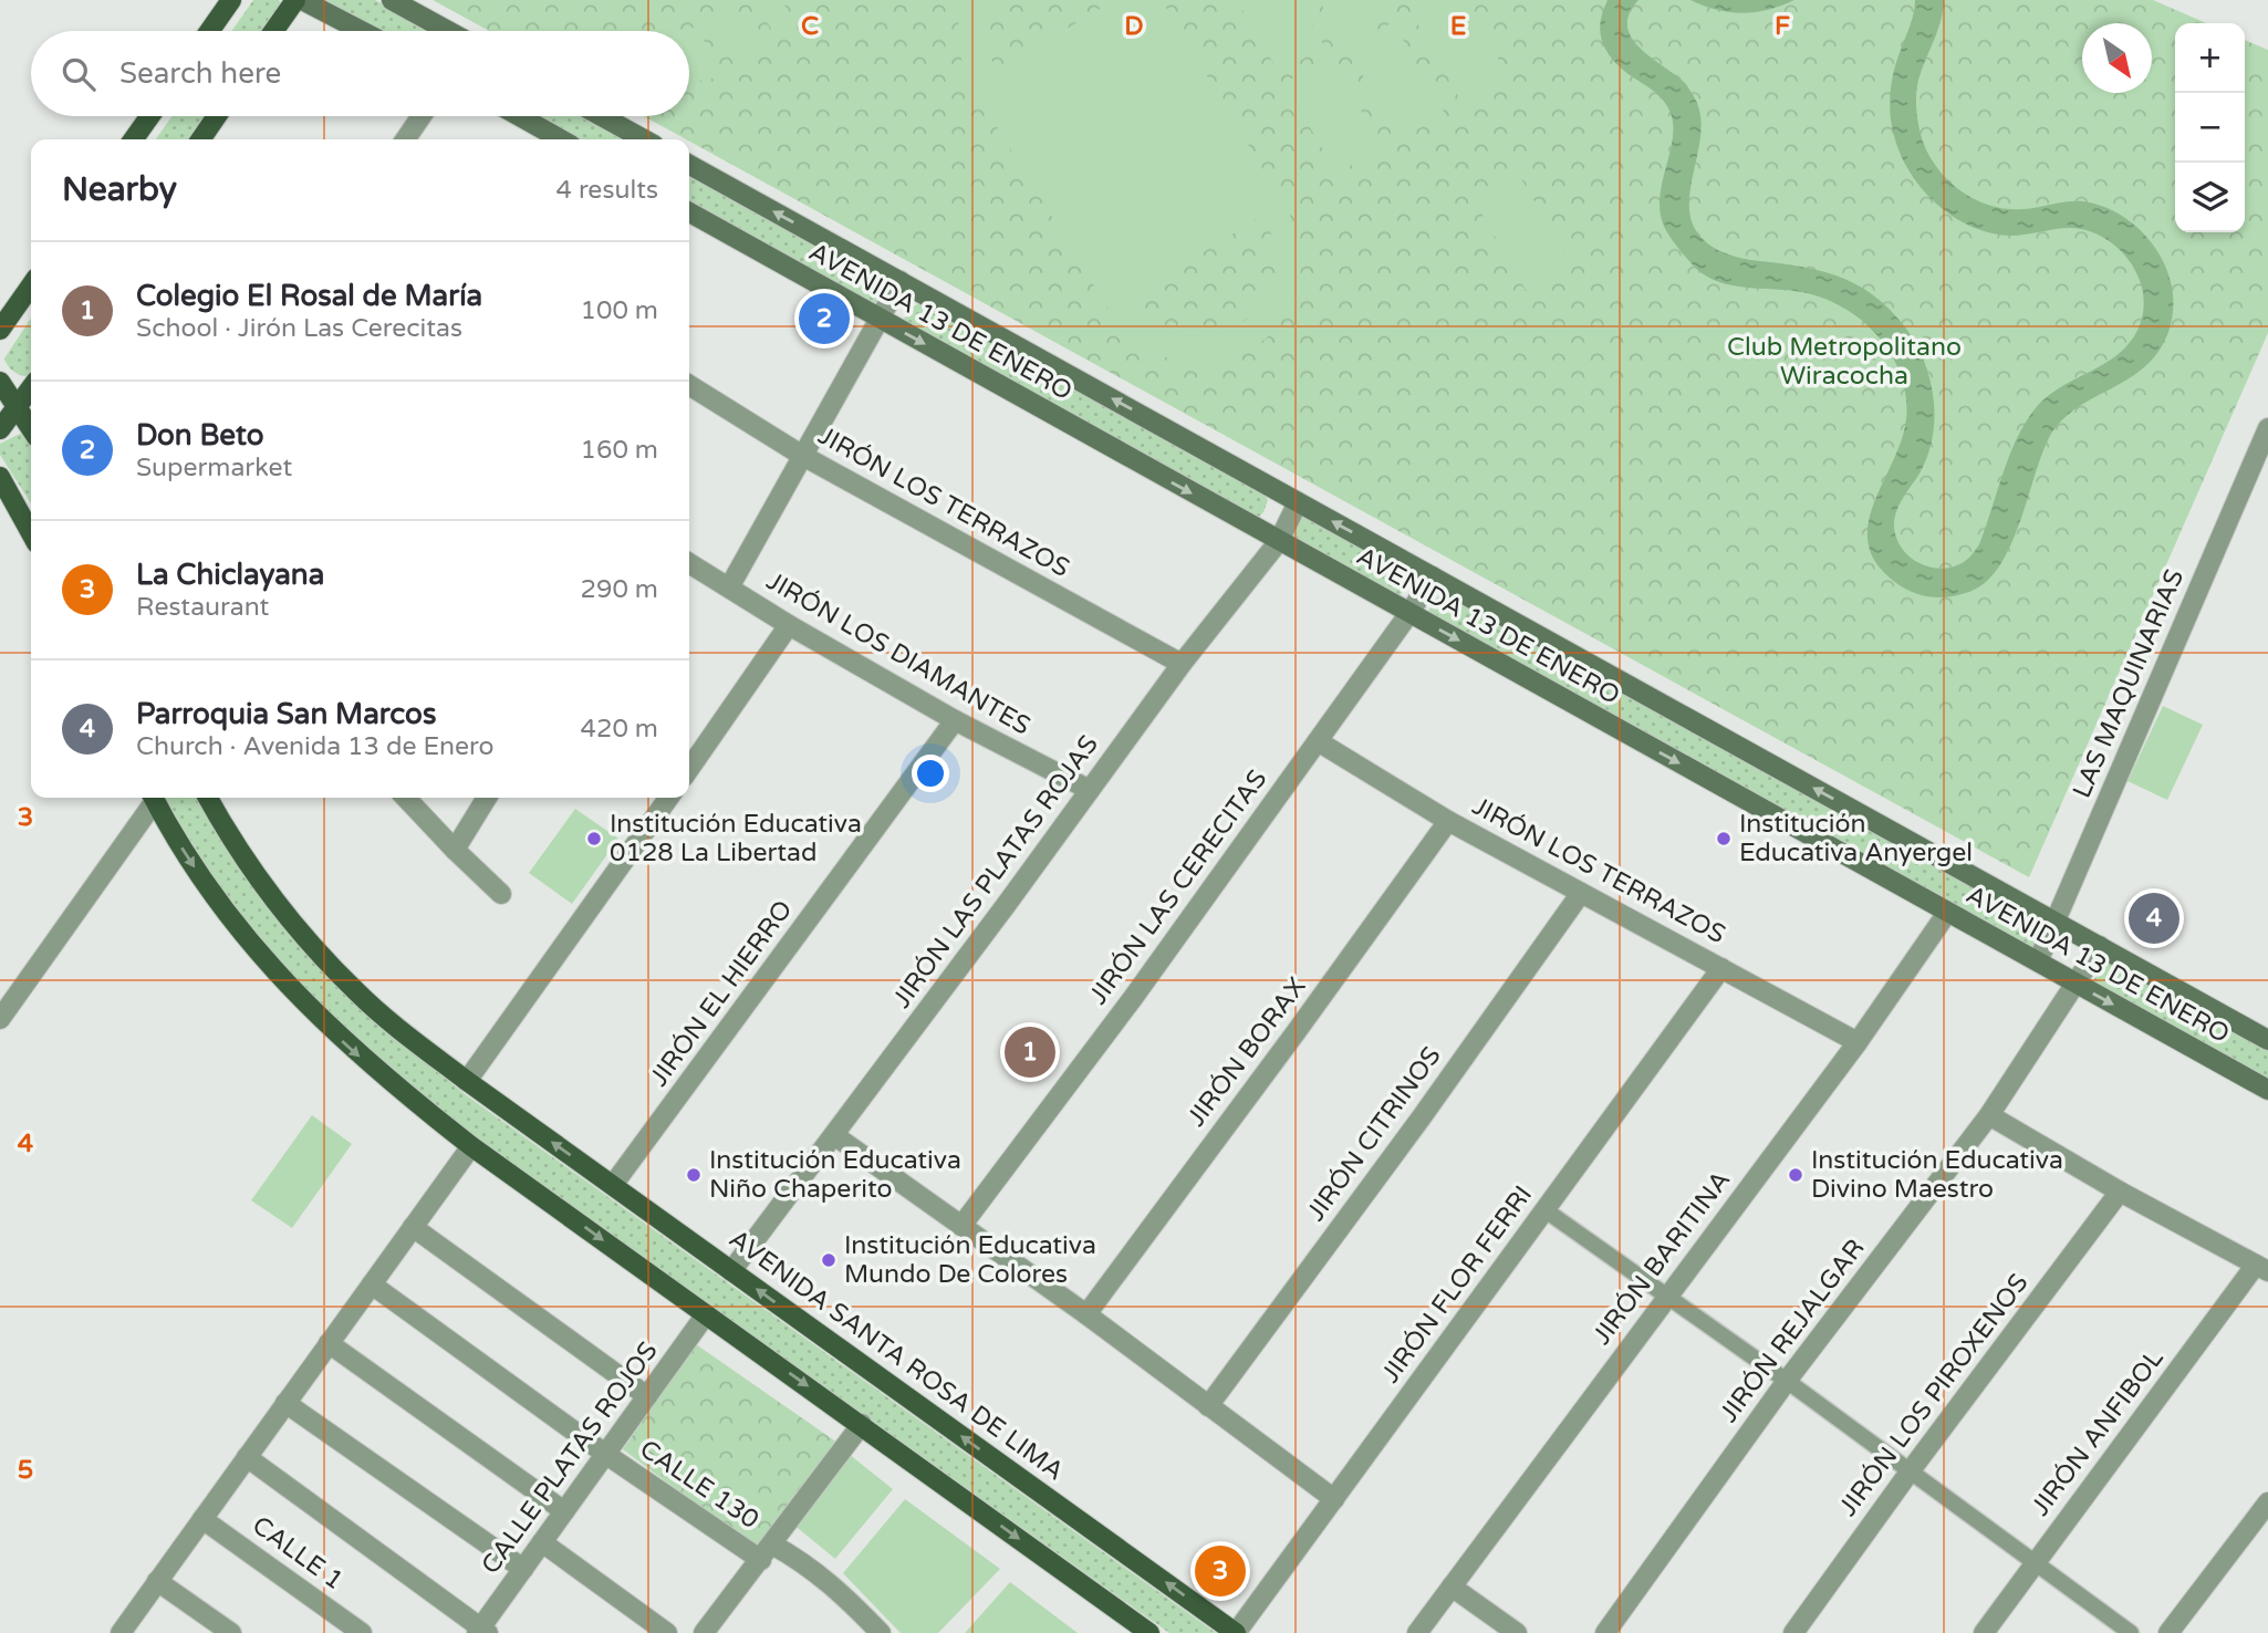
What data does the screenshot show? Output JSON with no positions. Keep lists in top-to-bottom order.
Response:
{
  "streets": {
    "main road": ["AVENIDA 13 DE ENERO", "AVENIDA SANTA ROSA DE LIMA"],
    "street": [
      "JIRÓN LOS TERRAZOS",
      "JIRÓN LOS DIAMANTES",
      "LAS MAQUINARIAS",
      "JIRÓN LAS PLATAS ROJAS",
      "JIRÓN LAS CERECITAS",
      "JIRÓN EL HIERRO",
      "JIRÓN BORAX",
      "JIRÓN CITRINOS",
      "JIRÓN BARITINA",
      "JIRÓN FLOR FERRI",
      "JIRÓN REJALGAR",
      "JIRÓN LOS PIROXENOS",
      "JIRÓN ANFIBOL",
      "CALLE PLATAS ROJOS",
      "CALLE 130",
      "CALLE 1"
    ]
  },
  "crossings": [
    ["AVENIDA 13 DE ENERO", "LAS MAQUINARIAS"],
    ["AVENIDA 13 DE ENERO", "JIRÓN LAS PLATAS ROJAS"],
    ["AVENIDA 13 DE ENERO", "JIRÓN LAS CERECITAS"],
    ["AVENIDA 13 DE ENERO", "JIRÓN BARITINA"],
    ["AVENIDA 13 DE ENERO", "JIRÓN REJALGAR"],
    ["JIRÓN LOS TERRAZOS", "JIRÓN LAS PLATAS ROJAS"],
    ["JIRÓN LOS TERRAZOS", "JIRÓN LAS CERECITAS"],
    ["JIRÓN LOS TERRAZOS", "JIRÓN BORAX"],
    ["JIRÓN LOS TERRAZOS", "JIRÓN CITRINOS"],
    ["JIRÓN LOS TERRAZOS", "JIRÓN BARITINA"],
    ["JIRÓN LOS TERRAZOS", "JIRÓN FLOR FERRI"],
    ["JIRÓN LOS DIAMANTES", "JIRÓN LAS PLATAS ROJAS"],
    ["JIRÓN LOS DIAMANTES", "JIRÓN EL HIERRO"],
    ["JIRÓN LAS PLATAS ROJAS", "AVENIDA SANTA ROSA DE LIMA"],
    ["JIRÓN EL HIERRO", "AVENIDA SANTA ROSA DE LIMA"],
    ["JIRÓN FLOR FERRI", "AVENIDA SANTA ROSA DE LIMA"],
    ["CALLE PLATAS ROJOS", "CALLE 130"]
  ],
  "parks": ["Club Metropolitano Wiracocha"],
  "places": [
    "Institución Educativa 0128 La Libertad",
    "Institución Educativa Anyergel",
    "Institución Educativa Niño Chaperito",
    "Institución Educativa Divino Maestro",
    "Institución Educativa Mundo De Colores"
  ],
  "north": "bottom right",
  "page": {
    "map_buttons": ["+", "−"],
    "search": "Search here",
    "heading": ["Nearby", "4 results"],
    "list": [
      {
        "mark": "1",
        "name": "Colegio El Rosal de María",
        "note": "School · Jirón Las Cerecitas",
        "value": "100 m"
      },
      {
        "mark": "2",
        "name": "Don Beto",
        "note": "Supermarket",
        "value": "160 m"
      },
      {
        "mark": "3",
        "name": "La Chiclayana",
        "note": "Restaurant",
        "value": "290 m"
      },
      {
        "mark": "4",
        "name": "Parroquia San Marcos",
        "note": "Church · Avenida 13 de Enero",
        "value": "420 m"
      }
    ],
    "pins": [
      "2",
      "4",
      "1",
      "3"
    ]
  },
  "grid": {
    "columns": [
      "C",
      "D",
      "E",
      "F"
    ],
    "rows": ["3", "4", "5"]
  }
}
